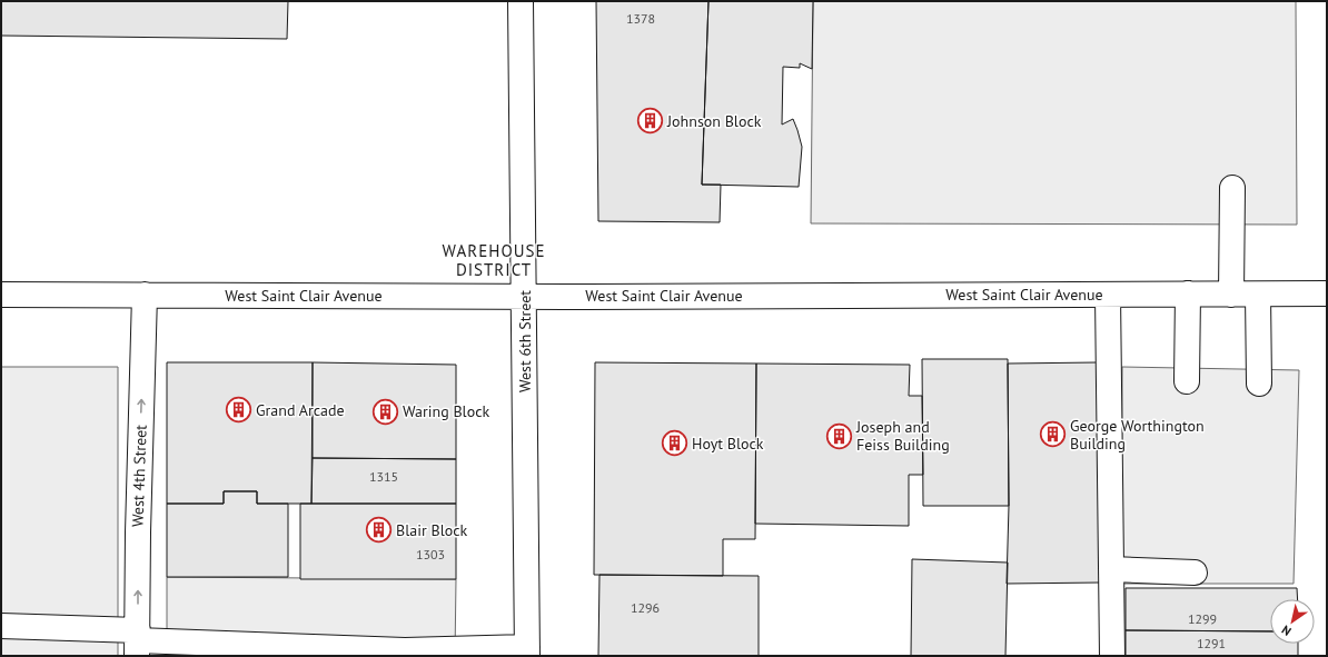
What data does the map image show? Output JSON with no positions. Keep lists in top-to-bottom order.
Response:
{
  "streets": {
    "street": ["West Saint Clair Avenue", "West 6th Street", "West 4th Street"]
  },
  "crossings": [
    ["West Saint Clair Avenue", "West 6th Street"],
    ["West Saint Clair Avenue", "West 4th Street"]
  ],
  "one_way": ["West 4th Street"],
  "districts": ["WAREHOUSE DISTRICT"],
  "places": {
    "building": [
      "Johnson Block",
      "Grand Arcade",
      "Waring Block",
      "George Worthington Building",
      "Joseph and Feiss Building",
      "Hoyt Block",
      "Blair Block"
    ]
  },
  "house_numbers": [
    "1378",
    "1315",
    "1303",
    "1296",
    "1299",
    "1291"
  ],
  "north": "bottom left"
}
